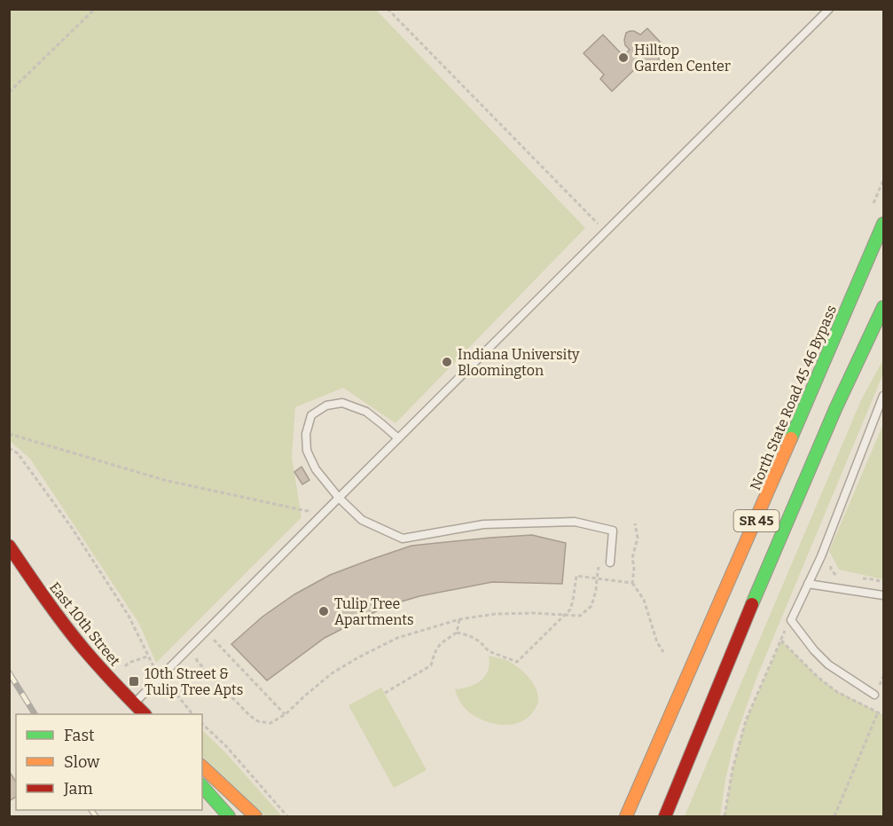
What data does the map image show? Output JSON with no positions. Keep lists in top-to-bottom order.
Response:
{
  "streets": {
    "main road": ["North State Road 45 46 Bypass", "SR 45", "East 10th Street"]
  },
  "places": {
    "other": ["Hilltop Garden Center", "Indiana University Bloomington", "Tulip Tree Apartments"],
    "transit": ["10th Street & Tulip Tree Apts"]
  },
  "legend": ["Fast", "Slow", "Jam"]
}
